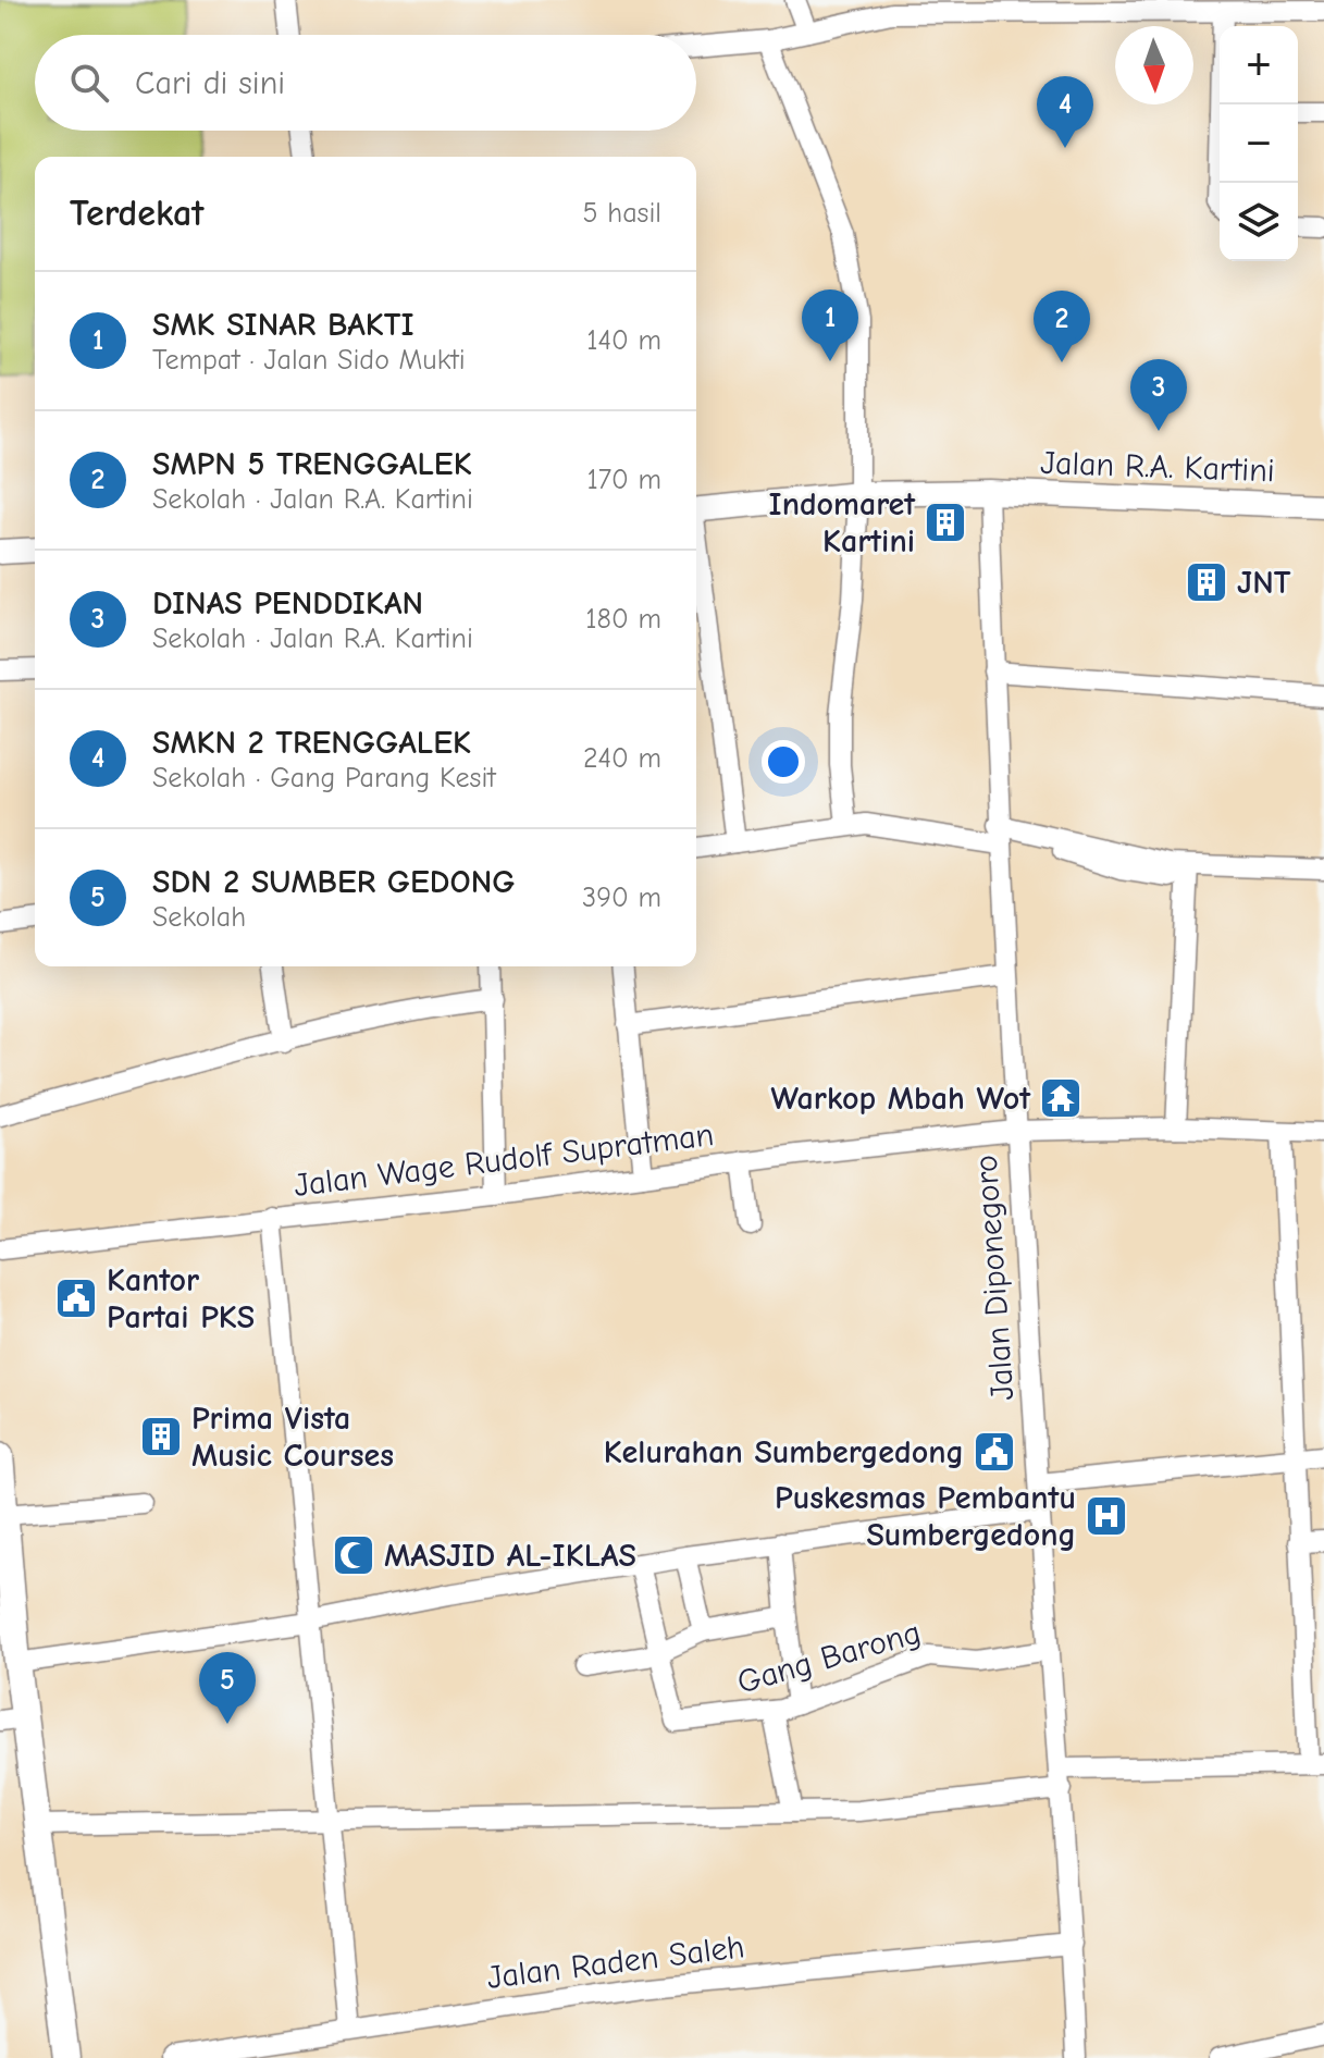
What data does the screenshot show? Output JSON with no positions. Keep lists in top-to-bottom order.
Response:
{
  "streets": {
    "street": [
      "Jalan R.A. Kartini",
      "Jalan Wage Rudolf Supratman",
      "Jalan Diponegoro",
      "Gang Barong",
      "Jalan Raden Saleh"
    ]
  },
  "crossings": [
    ["Jalan R.A. Kartini", "Jalan Diponegoro"],
    ["Jalan Wage Rudolf Supratman", "Jalan Diponegoro"],
    ["Jalan Diponegoro", "Gang Barong"],
    ["Jalan Diponegoro", "Jalan Raden Saleh"]
  ],
  "places": {
    "building": ["Indomaret Kartini", "JNT", "Prima Vista Music Courses"],
    "temple": ["Warkop Mbah Wot"],
    "public building": ["Kantor Partai PKS", "Kelurahan Sumbergedong"],
    "hospital": ["Puskesmas Pembantu Sumbergedong"],
    "mosque": ["MASJID AL-IKLAS"]
  },
  "north": "bottom",
  "page": {
    "map_buttons": ["+", "−"],
    "search": "Cari di sini",
    "pins": [
      "4",
      "1",
      "2",
      "3",
      "5"
    ],
    "heading": ["Terdekat", "5 hasil"],
    "list": [
      {
        "mark": "1",
        "name": "SMK SINAR BAKTI",
        "note": "Tempat · Jalan Sido Mukti",
        "value": "140 m"
      },
      {
        "mark": "2",
        "name": "SMPN 5 TRENGGALEK",
        "note": "Sekolah · Jalan R.A. Kartini",
        "value": "170 m"
      },
      {
        "mark": "3",
        "name": "DINAS PENDDIKAN",
        "note": "Sekolah · Jalan R.A. Kartini",
        "value": "180 m"
      },
      {
        "mark": "4",
        "name": "SMKN 2 TRENGGALEK",
        "note": "Sekolah · Gang Parang Kesit",
        "value": "240 m"
      },
      {
        "mark": "5",
        "name": "SDN 2 SUMBER GEDONG",
        "note": "Sekolah",
        "value": "390 m"
      }
    ]
  }
}
